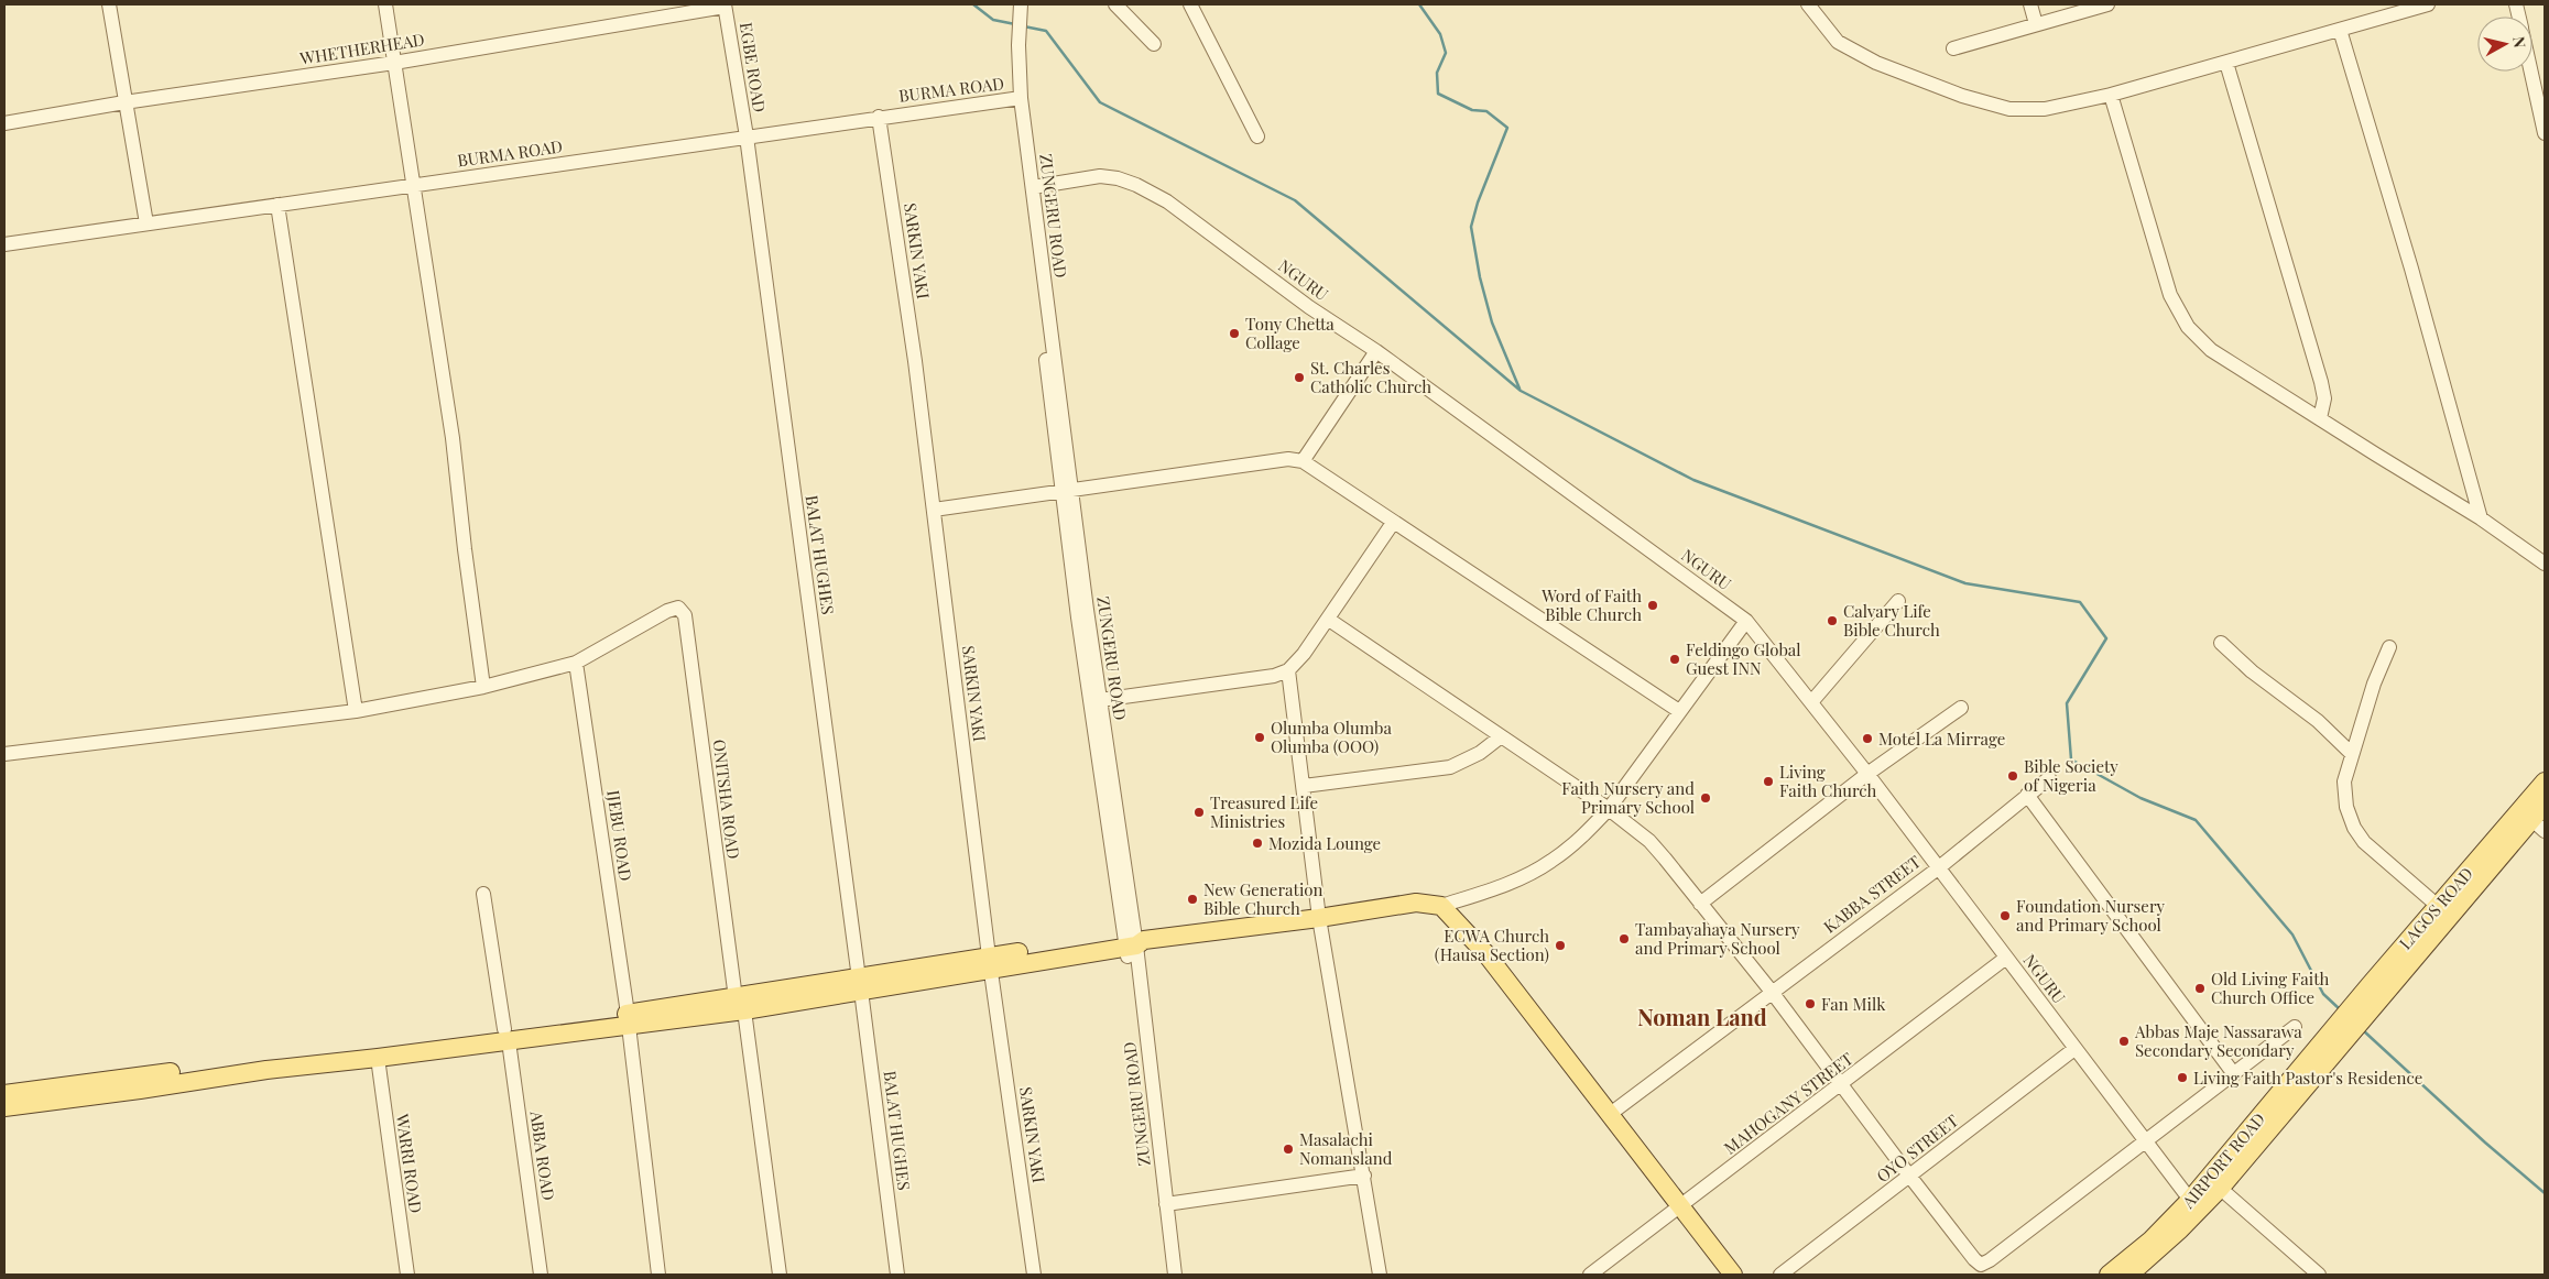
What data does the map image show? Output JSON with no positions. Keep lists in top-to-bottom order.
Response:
{
  "streets": {
    "main road": ["LAGOS ROAD", "AIRPORT ROAD"],
    "street": [
      "WHETHERHEAD",
      "EGBE ROAD",
      "BURMA ROAD",
      "ZUNGERU ROAD",
      "SARKIN YAKI",
      "NGURU",
      "BALAT HUGHES",
      "ONITSHA ROAD",
      "IJEBU ROAD",
      "KABBA STREET",
      "MAHOGANY STREET",
      "OYO STREET",
      "ABBA ROAD",
      "WARRI ROAD"
    ]
  },
  "crossings": [
    ["WHETHERHEAD", "EGBE ROAD"],
    ["EGBE ROAD", "BURMA ROAD"],
    ["EGBE ROAD", "BALAT HUGHES"],
    ["BURMA ROAD", "ZUNGERU ROAD"],
    ["BURMA ROAD", "SARKIN YAKI"],
    ["BURMA ROAD", "BALAT HUGHES"],
    ["ZUNGERU ROAD", "NGURU"],
    ["NGURU", "KABBA STREET"],
    ["NGURU", "MAHOGANY STREET"],
    ["NGURU", "OYO STREET"],
    ["NGURU", "AIRPORT ROAD"],
    ["ONITSHA ROAD", "IJEBU ROAD"],
    ["LAGOS ROAD", "AIRPORT ROAD"]
  ],
  "districts": ["Noman Land"],
  "places": [
    "Tony Chetta Collage",
    "St. Charles Catholic Church",
    "Word of Faith Bible Church",
    "Calvary Life Bible Church",
    "Feldingo Global Guest INN",
    "Olumba Olumba Olumba (OOO)",
    "Motel La Mirrage",
    "Bible Society of Nigeria",
    "Living Faith Church",
    "Faith Nursery and Primary School",
    "Treasured Life Ministries",
    "Mozida Lounge",
    "New Generation Bible Church",
    "Foundation Nursery and Primary School",
    "Tambayahaya Nursery and Primary School",
    "ECWA Church (Hausa Section)",
    "Old Living Faith Church Office",
    "Fan Milk",
    "Abbas Maje Nassarawa Secondary Secondary",
    "Living Faith Pastor's Residence",
    "Masalachi Nomansland"
  ],
  "north": "right"
}
